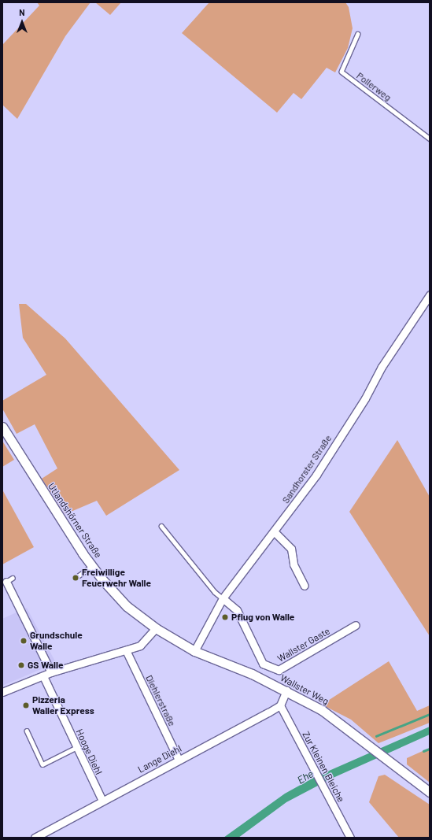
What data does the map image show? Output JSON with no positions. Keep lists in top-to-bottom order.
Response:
{
  "streets": {
    "street": [
      "Sandhorster Straße",
      "Utlandshörner Straße",
      "Wallster Gaste",
      "Wallster Weg",
      "Diehlerstraße",
      "Hooge Diehl",
      "Lange Diehl",
      "Zur Kleinen Bleiche"
    ],
    "lane": ["Pollerweg"]
  },
  "crossings": [
    ["Sandhorster Straße", "Wallster Gaste"],
    ["Sandhorster Straße", "Wallster Weg"],
    ["Utlandshörner Straße", "Wallster Weg"],
    ["Diehlerstraße", "Lange Diehl"],
    ["Hooge Diehl", "Lange Diehl"],
    ["Lange Diehl", "Zur Kleinen Bleiche"]
  ],
  "water": ["Ehe"],
  "places": [
    "Freiwillige Feuerwehr Walle",
    "Pflug von Walle",
    "Grundschule Walle",
    "GS Walle",
    "Pizzeria Waller Express"
  ],
  "north": "top"
}
